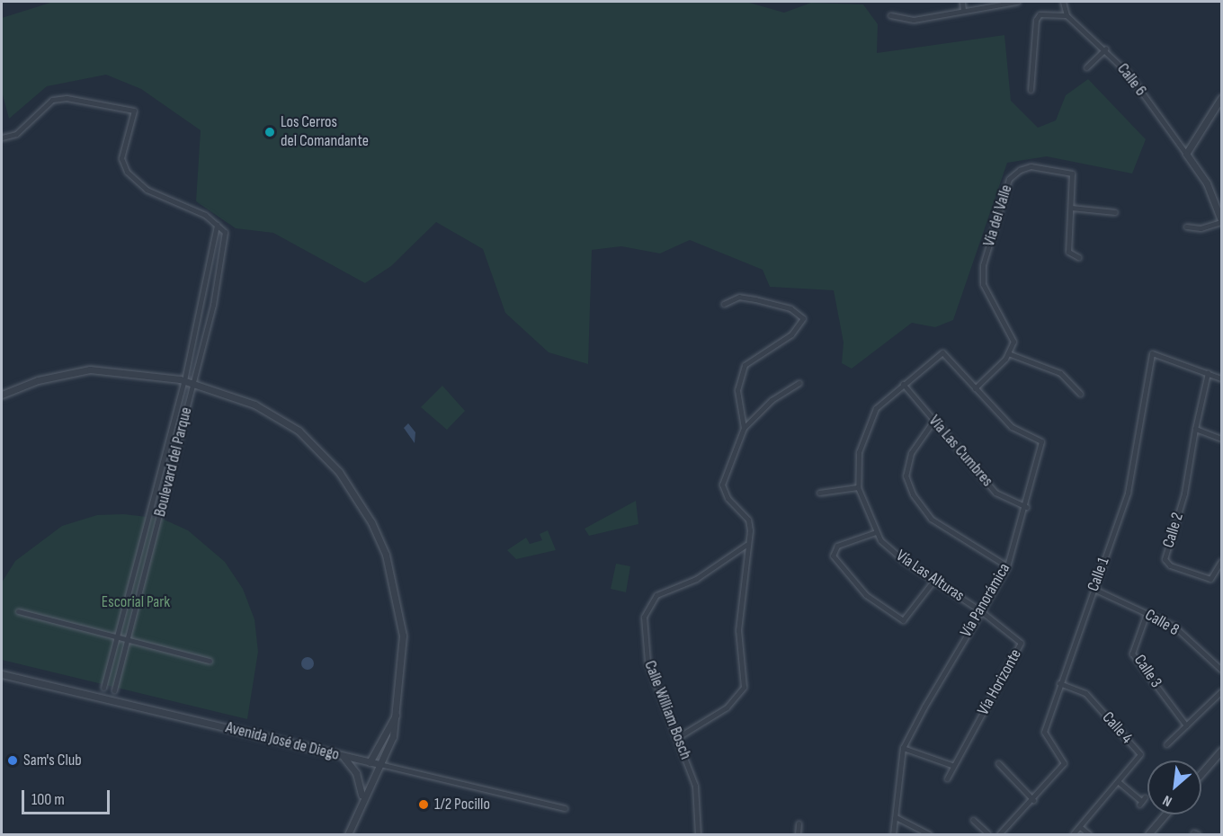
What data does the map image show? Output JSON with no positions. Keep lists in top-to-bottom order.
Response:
{
  "streets": {
    "street": [
      "Calle 6",
      "Vía del Valle",
      "Vía Las Cumbres",
      "Boulevard del Parque",
      "Calle 2",
      "Calle 1",
      "Vía Las Alturas",
      "Vía Panorámica",
      "Calle 8",
      "Calle 3",
      "Vía Horizonte",
      "Calle William Bosch",
      "Calle 4",
      "Avenida José de Diego"
    ]
  },
  "crossings": [
    ["Vía Las Cumbres", "Vía Las Alturas"],
    ["Vía Las Cumbres", "Vía Panorámica"],
    ["Calle 2", "Calle 1"],
    ["Calle 1", "Calle 8"],
    ["Calle 1", "Calle 4"],
    ["Vía Las Alturas", "Vía Panorámica"],
    ["Vía Las Alturas", "Vía Horizonte"],
    ["Vía Panorámica", "Vía Horizonte"],
    ["Calle 8", "Calle 3"]
  ],
  "parks": ["Escorial Park"],
  "places": ["Los Cerros del Comandante", "Sam's Club", "1/2 Pocillo"],
  "scale_bar": "100 m",
  "north": "bottom left"
}
